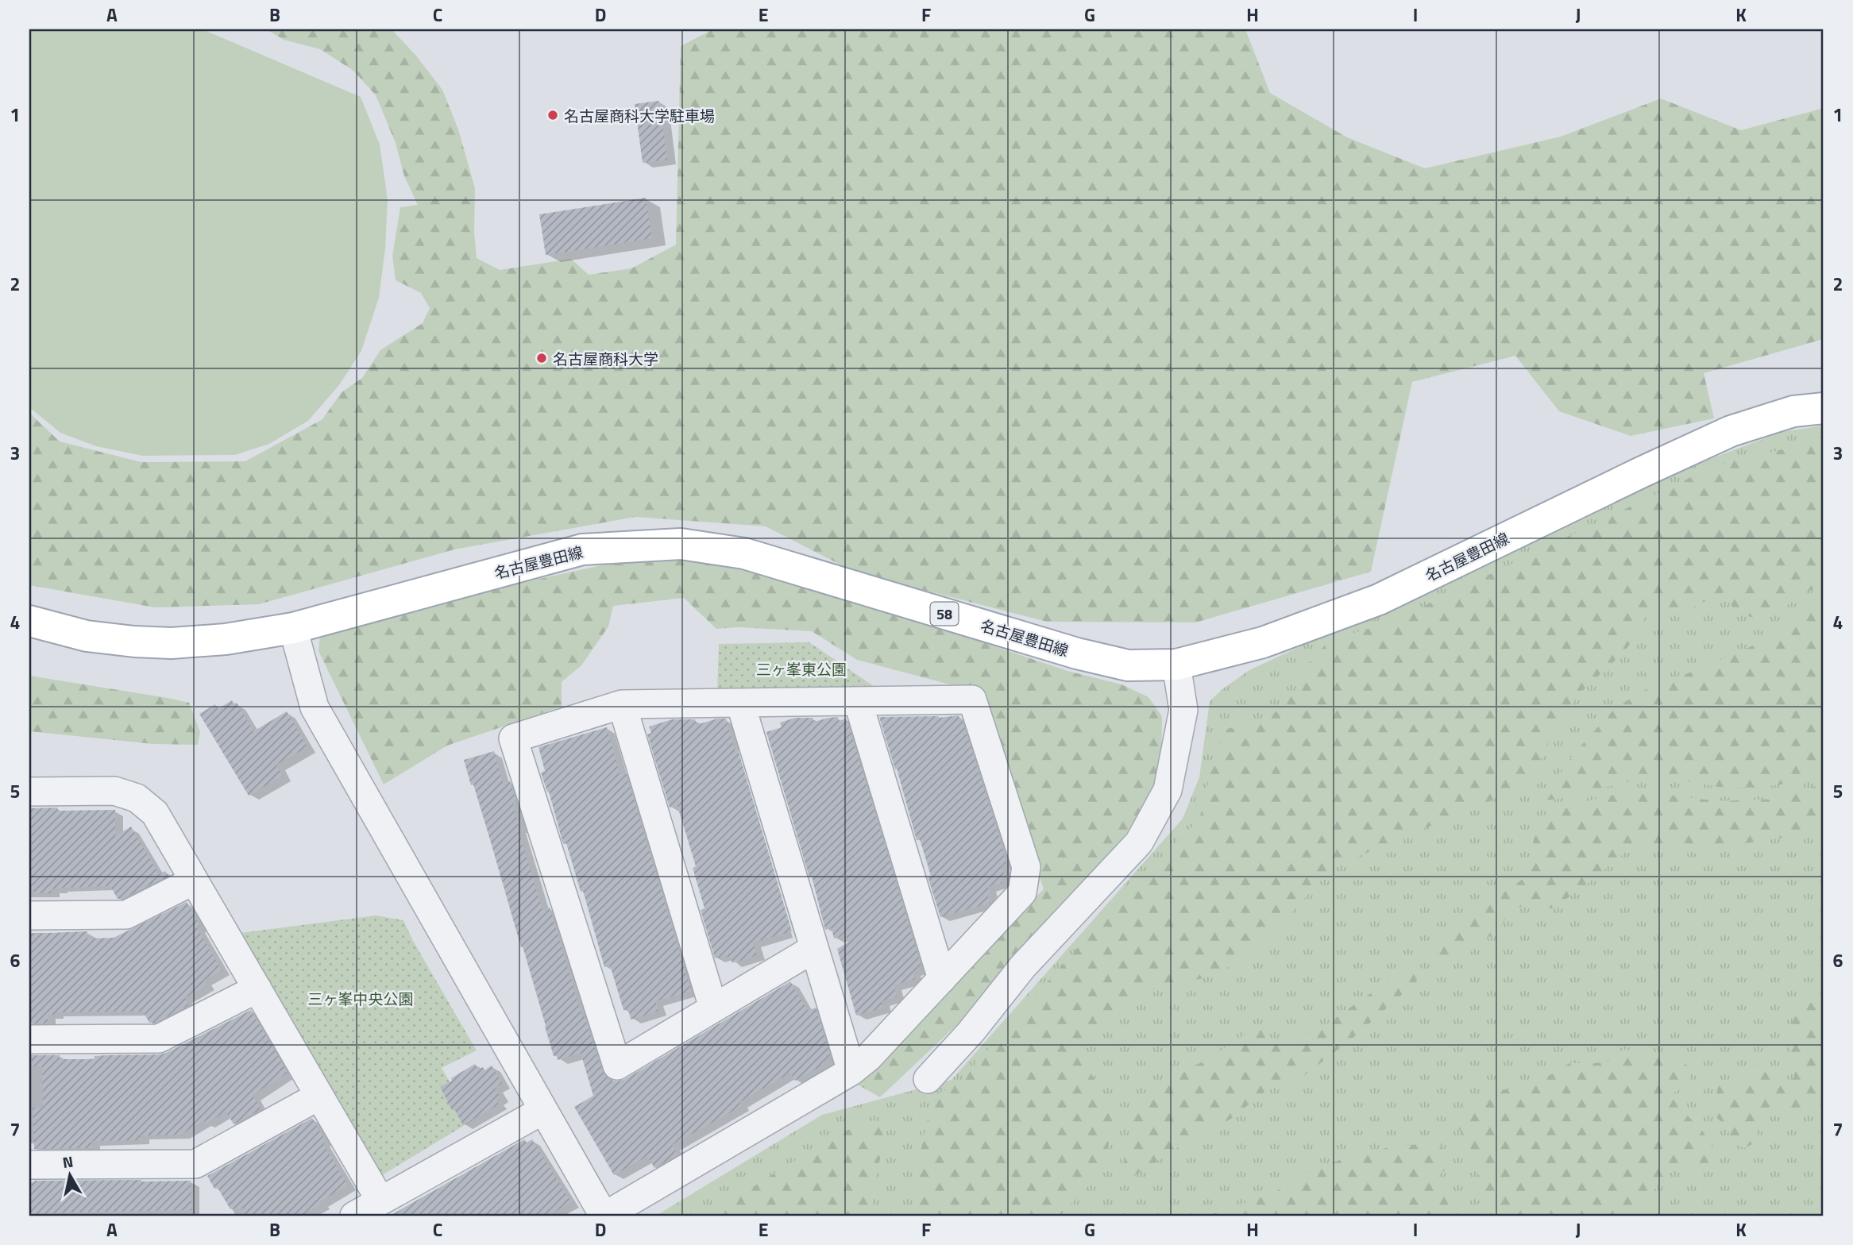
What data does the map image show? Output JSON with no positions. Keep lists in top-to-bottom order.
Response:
{
  "streets": {
    "main road": ["名古屋豊田線", "58"]
  },
  "parks": ["三ヶ峯東公園", "三ヶ峯中央公園"],
  "places": ["名古屋商科大学駐車場", "名古屋商科大学"],
  "north": "top",
  "grid": {
    "columns": [
      "A",
      "B",
      "C",
      "D",
      "E",
      "F",
      "G",
      "H",
      "I",
      "J",
      "K"
    ],
    "rows": [
      "1",
      "2",
      "3",
      "4",
      "5",
      "6",
      "7"
    ]
  }
}
